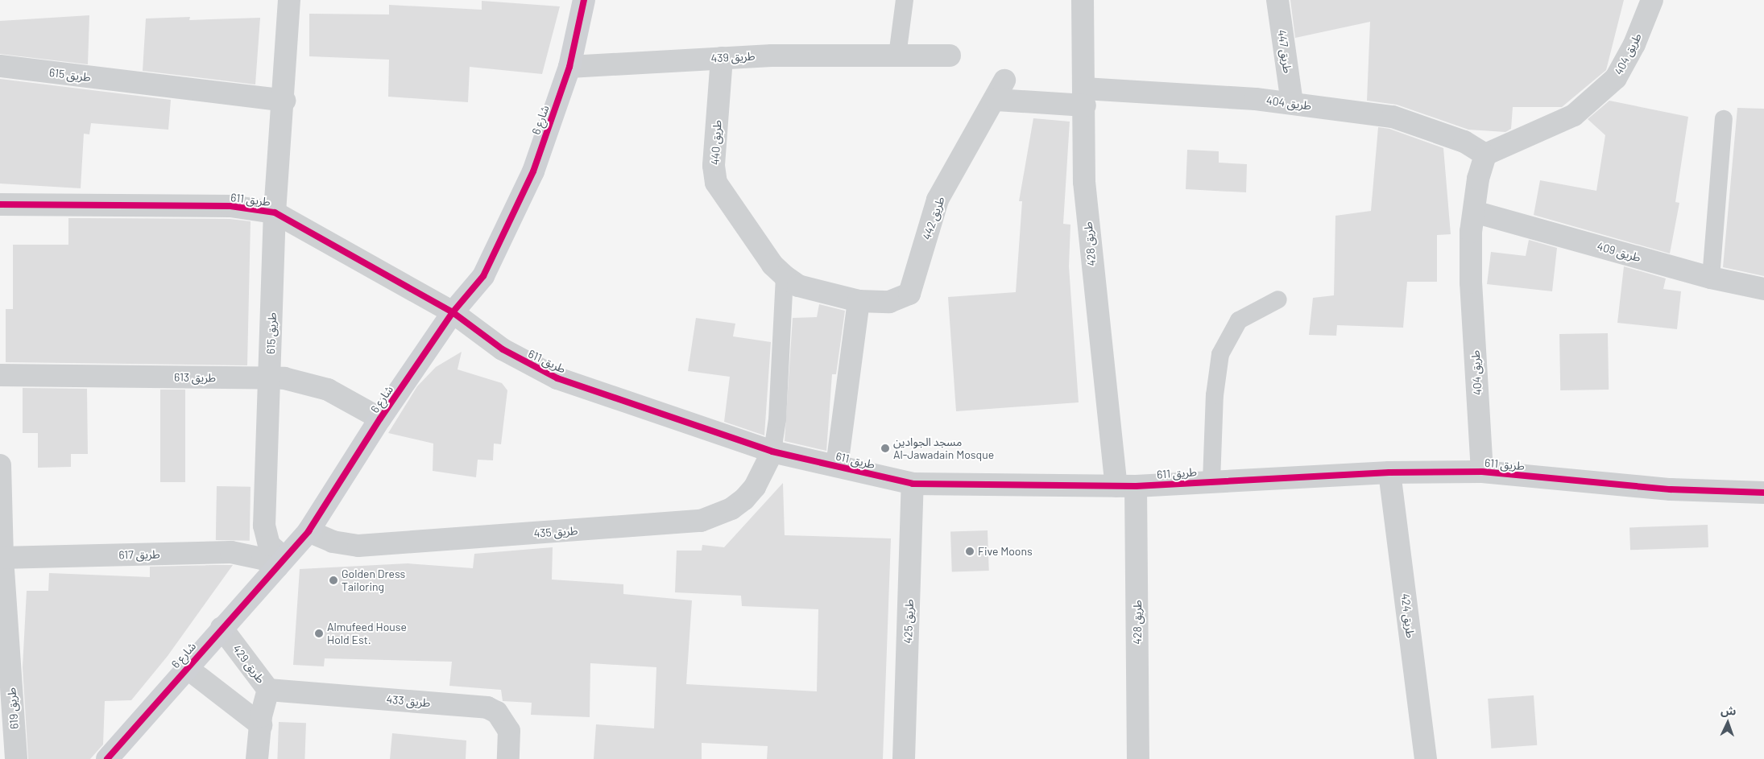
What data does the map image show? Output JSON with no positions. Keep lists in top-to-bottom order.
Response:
{
  "streets": {
    "street": [
      "طريق 447",
      "طريق 404",
      "طريق 439",
      "طريق 615",
      "شارع 6",
      "طريق 440",
      "طريق 611",
      "طريق 442",
      "طريق 428",
      "طريق 409",
      "طريق 613",
      "طريق 435",
      "طريق 617",
      "طريق 424",
      "طريق 425",
      "طريق 429",
      "طريق 433",
      "طريق 619"
    ]
  },
  "crossings": [
    ["طريق 447", "طريق 404"],
    ["طريق 404", "طريق 611"],
    ["طريق 404", "طريق 442"],
    ["طريق 404", "طريق 428"],
    ["طريق 404", "طريق 409"],
    ["طريق 439", "شارع 6"],
    ["طريق 439", "طريق 440"],
    ["طريق 615", "شارع 6"],
    ["طريق 615", "طريق 611"],
    ["طريق 615", "طريق 613"],
    ["طريق 615", "طريق 617"],
    ["شارع 6", "طريق 611"],
    ["شارع 6", "طريق 613"],
    ["شارع 6", "طريق 435"],
    ["شارع 6", "طريق 617"],
    ["شارع 6", "طريق 429"],
    ["طريق 440", "طريق 442"],
    ["طريق 611", "طريق 428"],
    ["طريق 611", "طريق 435"],
    ["طريق 611", "طريق 424"],
    ["طريق 611", "طريق 425"],
    ["طريق 617", "طريق 619"],
    ["طريق 429", "طريق 433"]
  ],
  "places": [
    "مسجد الجوادين Al-Jawadain Mosque",
    "Five Moons",
    "Golden Dress Tailoring",
    "Almufeed House Hold Est."
  ],
  "north": "top"
}
